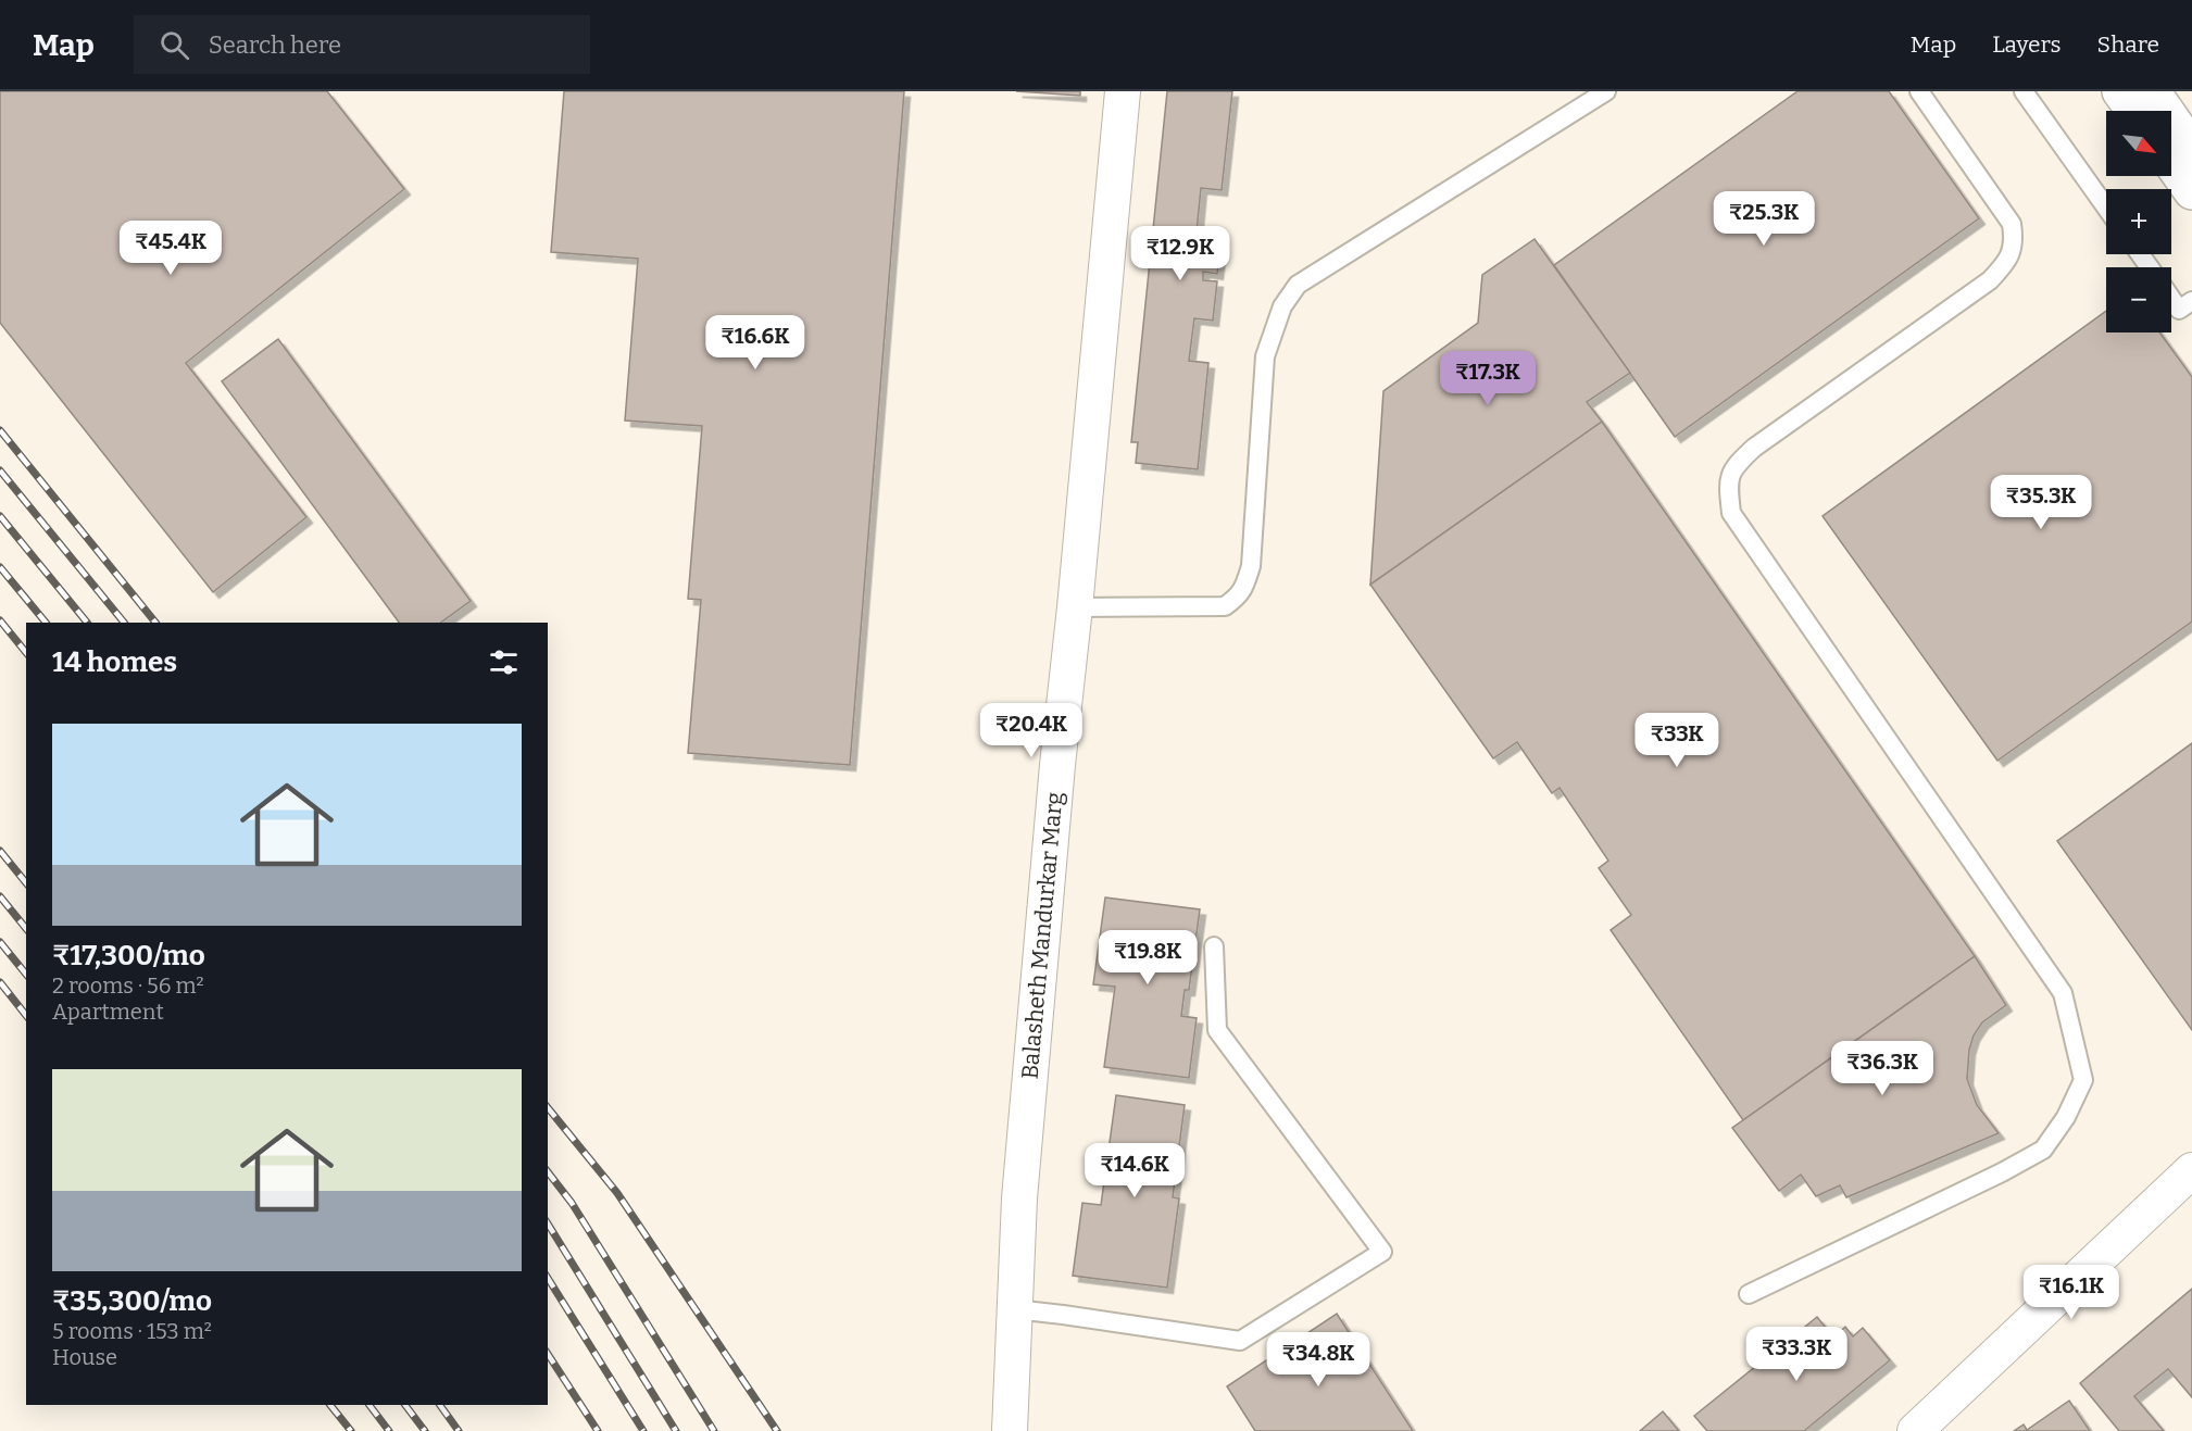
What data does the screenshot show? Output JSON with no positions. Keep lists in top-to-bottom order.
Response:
{
  "streets": {
    "street": ["Balasheth Mandurkar Marg"]
  },
  "north": "bottom right",
  "page": {
    "header": "Map",
    "search": "Search here",
    "nav": ["Map", "Layers", "Share"],
    "map_buttons": ["+", "−"],
    "price": [
      "₹25.3K",
      "₹45.4K",
      "₹12.9K",
      "₹16.6K",
      "₹17.3K",
      "₹35.3K",
      "₹20.4K",
      "₹33K",
      "₹19.8K",
      "₹36.3K",
      "₹14.6K",
      "₹16.1K",
      "₹33.3K",
      "₹34.8K"
    ],
    "heading": "14 homes",
    "list": [
      {
        "name": "₹17,300/mo",
        "note": "2 rooms · 56 m² · Apartment"
      },
      {
        "name": "₹35,300/mo",
        "note": "5 rooms · 153 m² · House"
      }
    ]
  }
}
